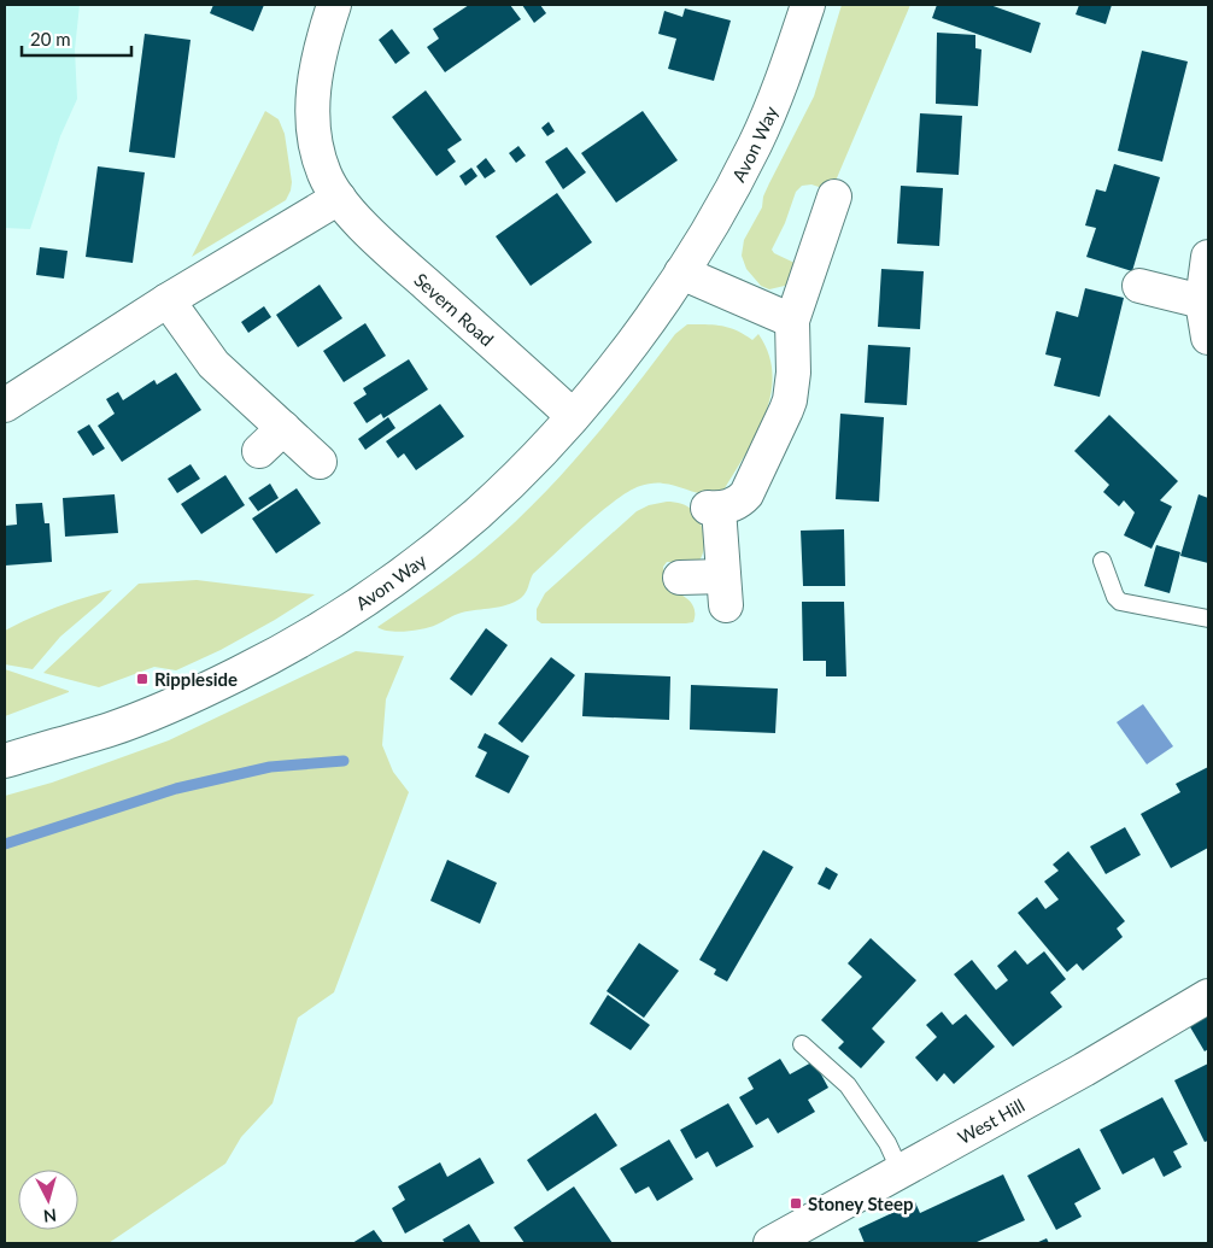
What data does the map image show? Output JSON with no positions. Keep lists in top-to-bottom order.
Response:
{
  "streets": {
    "street": ["Avon Way", "Severn Road", "West Hill"]
  },
  "crossings": [
    ["Avon Way", "Severn Road"]
  ],
  "places": {
    "transit": ["Rippleside", "Stoney Steep"]
  },
  "scale_bar": "20 m",
  "north": "bottom"
}
